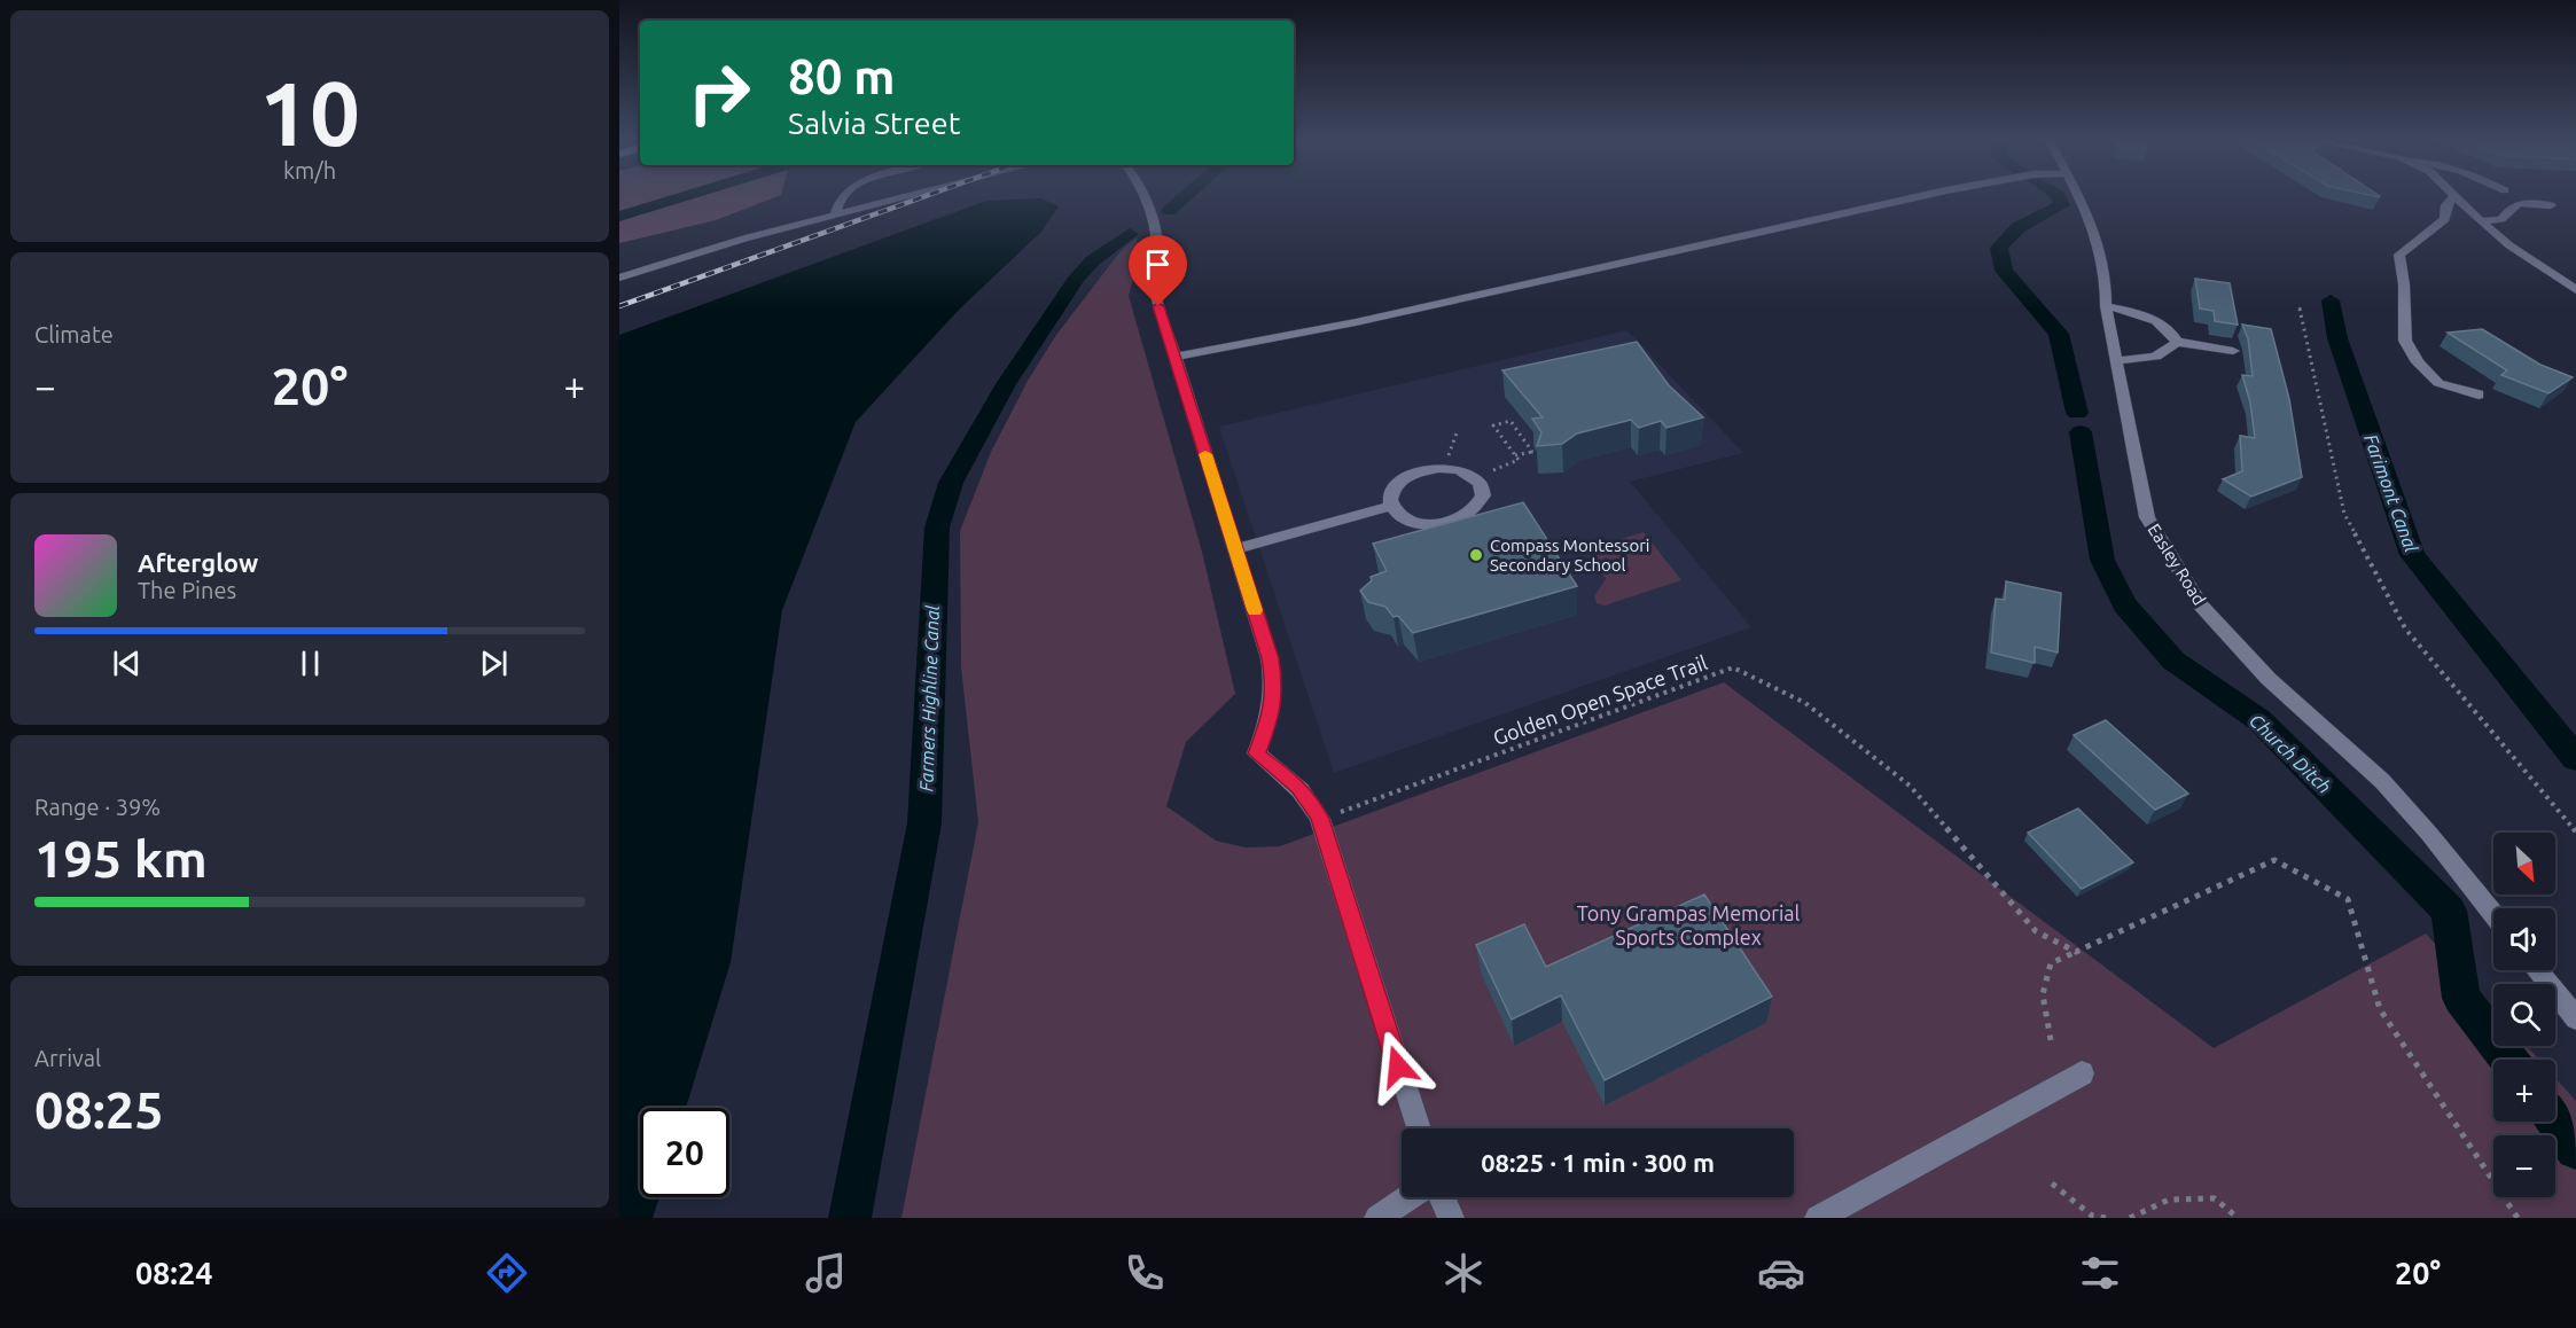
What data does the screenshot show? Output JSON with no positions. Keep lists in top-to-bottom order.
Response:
{
  "streets": {
    "street": ["Easley Road"],
    "path": ["Golden Open Space Trail"]
  },
  "water": ["Farimont Canal", "Farmers Highline Canal", "Church Ditch"],
  "parks": ["Tony Grampas Memorial Sports Complex"],
  "places": ["Compass Montessori Secondary School"],
  "north": "bottom right",
  "page": {
    "tile": [
      ["10", "km/h"],
      "Climate",
      ["Range · 39%", "195 km"],
      ["Arrival", "08:25"]
    ],
    "turn": ["80 m", "Salvia Street"],
    "heat": ["−", "20°", "+"],
    "song": ["Afterglow", "The Pines"],
    "map_buttons": ["+", "−"],
    "limit": "20",
    "trip": "08:25 · 1 min · 300 m",
    "tabs": ["08:24", "20°"]
  }
}
